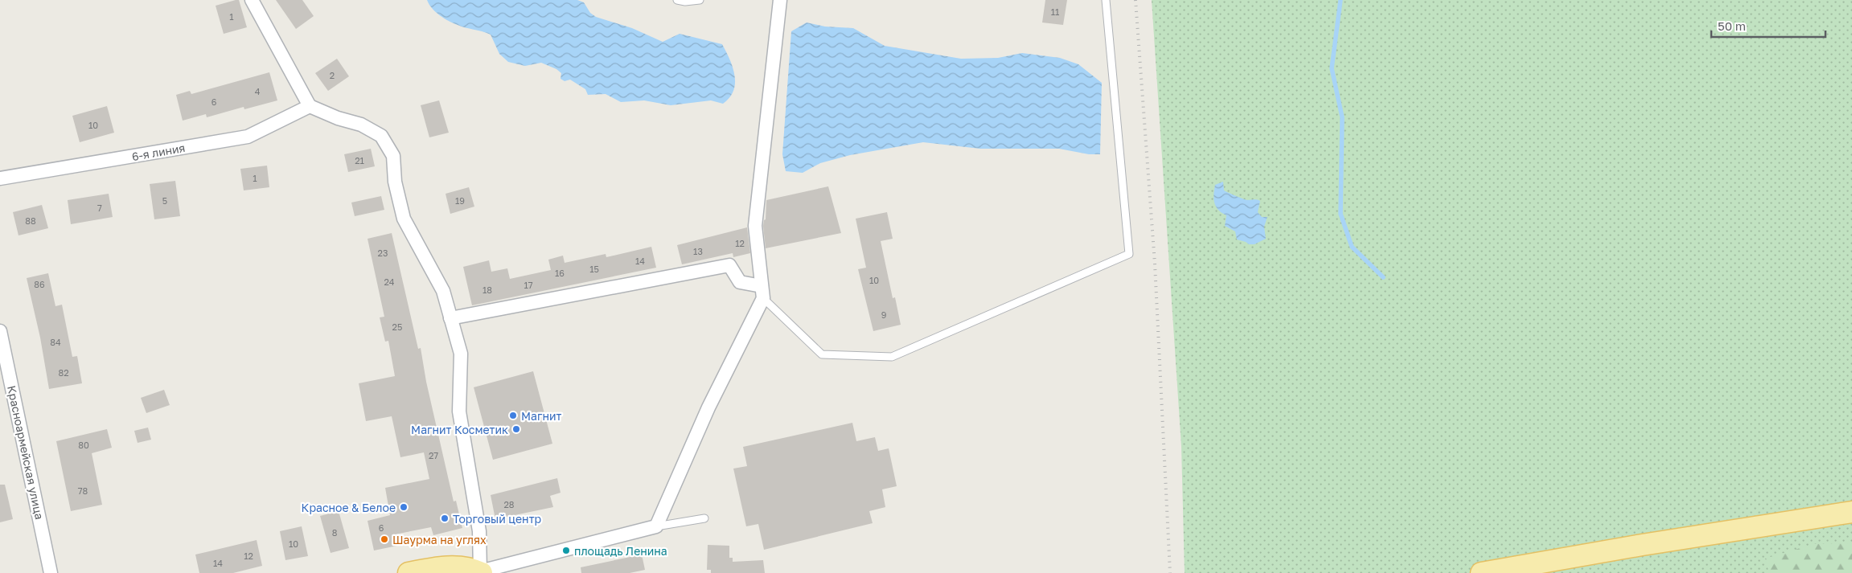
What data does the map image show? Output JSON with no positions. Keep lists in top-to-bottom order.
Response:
{
  "streets": {
    "street": ["6-я линия", "Красноармейская улица"]
  },
  "places": [
    "Магнит",
    "Магнит Косметик",
    "Красное & Белое",
    "Торговый центр",
    "Шаурма на углях",
    "площадь Ленина"
  ],
  "house_numbers": [
    "11",
    "1",
    "2",
    "4",
    "6",
    "10",
    "21",
    "1",
    "5",
    "19",
    "7",
    "88",
    "12",
    "13",
    "23",
    "14",
    "15",
    "16",
    "10",
    "24",
    "86",
    "17",
    "18",
    "9",
    "25",
    "84",
    "82",
    "80",
    "27",
    "78",
    "28",
    "6",
    "8",
    "10",
    "12",
    "14"
  ],
  "scale_bar": "50 m"
}
